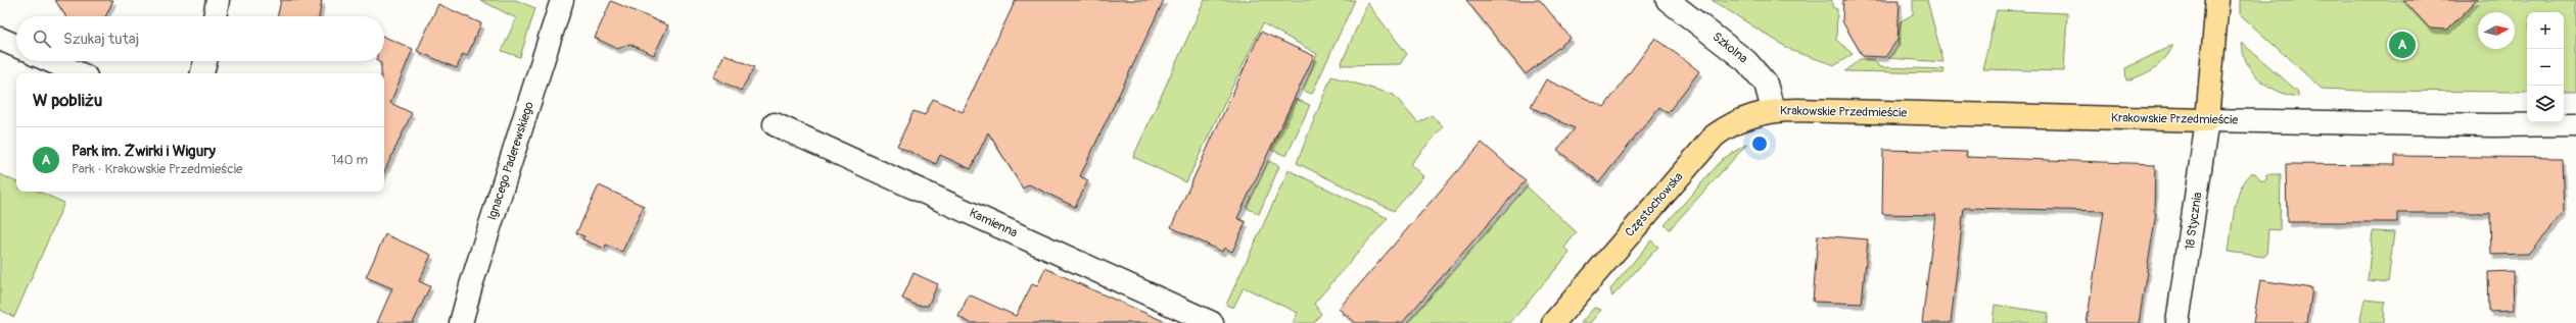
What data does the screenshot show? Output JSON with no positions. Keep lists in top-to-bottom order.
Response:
{
  "streets": {
    "main road": ["Krakowskie Przedmieście", "Częstochowska"],
    "street": [
      "Szkolna",
      "Ignacego Paderewskiego",
      "18 Stycznia",
      "Kamienna"
    ]
  },
  "crossings": [
    ["Szkolna", "Krakowskie Przedmieście"],
    ["Szkolna", "Częstochowska"],
    ["Krakowskie Przedmieście", "Częstochowska"],
    ["Krakowskie Przedmieście", "18 Stycznia"]
  ],
  "north": "right",
  "page": {
    "map_buttons": ["+", "−"],
    "search": "Szukaj tutaj",
    "pins": "A",
    "heading": "W pobliżu",
    "list": [
      {
        "mark": "A",
        "name": "Park im. Żwirki i Wigury",
        "note": "Park · Krakowskie Przedmieście",
        "value": "140 m"
      }
    ]
  }
}
